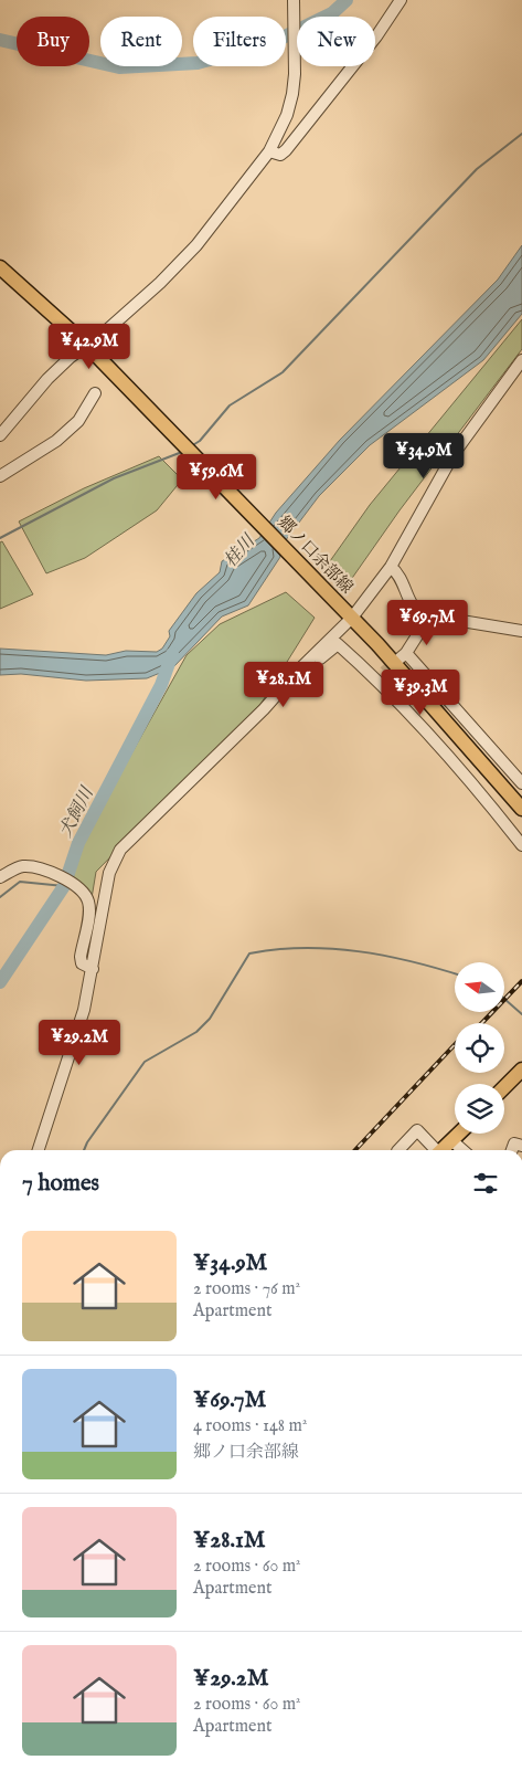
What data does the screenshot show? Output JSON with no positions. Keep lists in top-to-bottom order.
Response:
{
  "streets": {
    "main road": ["郷ノ口余部線"]
  },
  "water": ["桂川", "犬飼川"],
  "north": "left",
  "page": {
    "chip": [
      "Buy",
      "Rent",
      "Filters",
      "New"
    ],
    "price": [
      "¥42.9M",
      "¥34.9M",
      "¥59.6M",
      "¥69.7M",
      "¥28.1M",
      "¥39.3M",
      "¥29.2M"
    ],
    "heading": "7 homes",
    "list": [
      {
        "name": "¥34.9M",
        "note": "2 rooms · 76 m² · Apartment"
      },
      {
        "name": "¥69.7M",
        "note": "4 rooms · 148 m² · 郷ノ口余部線"
      },
      {
        "name": "¥28.1M",
        "note": "2 rooms · 60 m² · Apartment"
      },
      {
        "name": "¥29.2M",
        "note": "2 rooms · 60 m² · Apartment"
      }
    ]
  }
}
